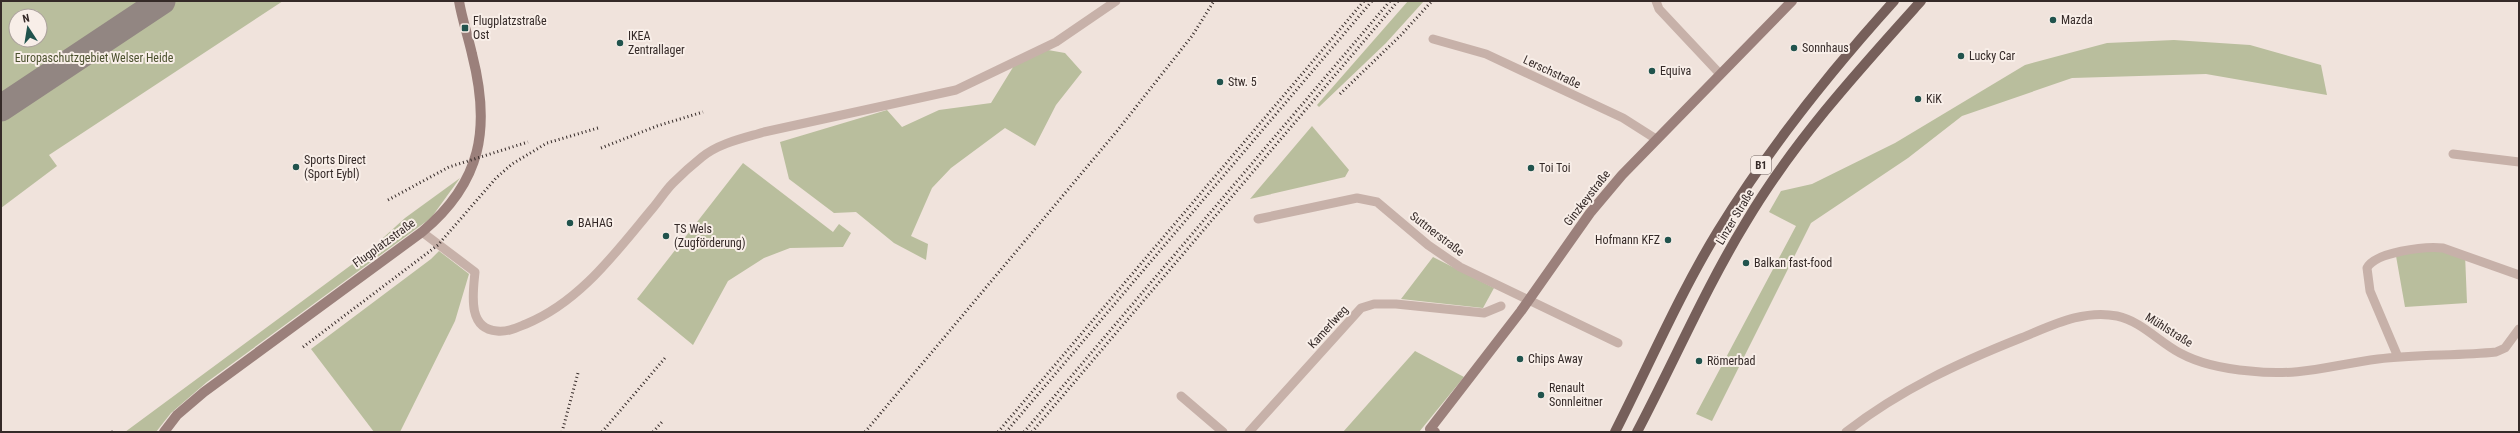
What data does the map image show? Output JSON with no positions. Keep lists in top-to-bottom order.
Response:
{
  "streets": {
    "main road": ["B1", "Linzer Straße"],
    "street": [
      "Lerschstraße",
      "Ginzkeystraße",
      "Suttnerstraße",
      "Flugplatzstraße",
      "Kamerlweg",
      "Mühlstraße"
    ]
  },
  "crossings": [
    ["Lerschstraße", "Ginzkeystraße"],
    ["Ginzkeystraße", "Suttnerstraße"]
  ],
  "parks": ["Europaschutzgebiet Welser Heide"],
  "places": {
    "other": [
      "Mazda",
      "IKEA Zentrallager",
      "Sonnhaus",
      "Lucky Car",
      "Equiva",
      "Stw. 5",
      "KiK",
      "Sports Direct (Sport Eybl)",
      "Toi Toi",
      "BAHAG",
      "TS Wels (Zugförderung)",
      "Hofmann KFZ",
      "Balkan fast-food",
      "Chips Away",
      "Römerbad",
      "Renault Sonnleitner"
    ],
    "transit": ["Flugplatzstraße Ost"]
  },
  "north": "top"
}
